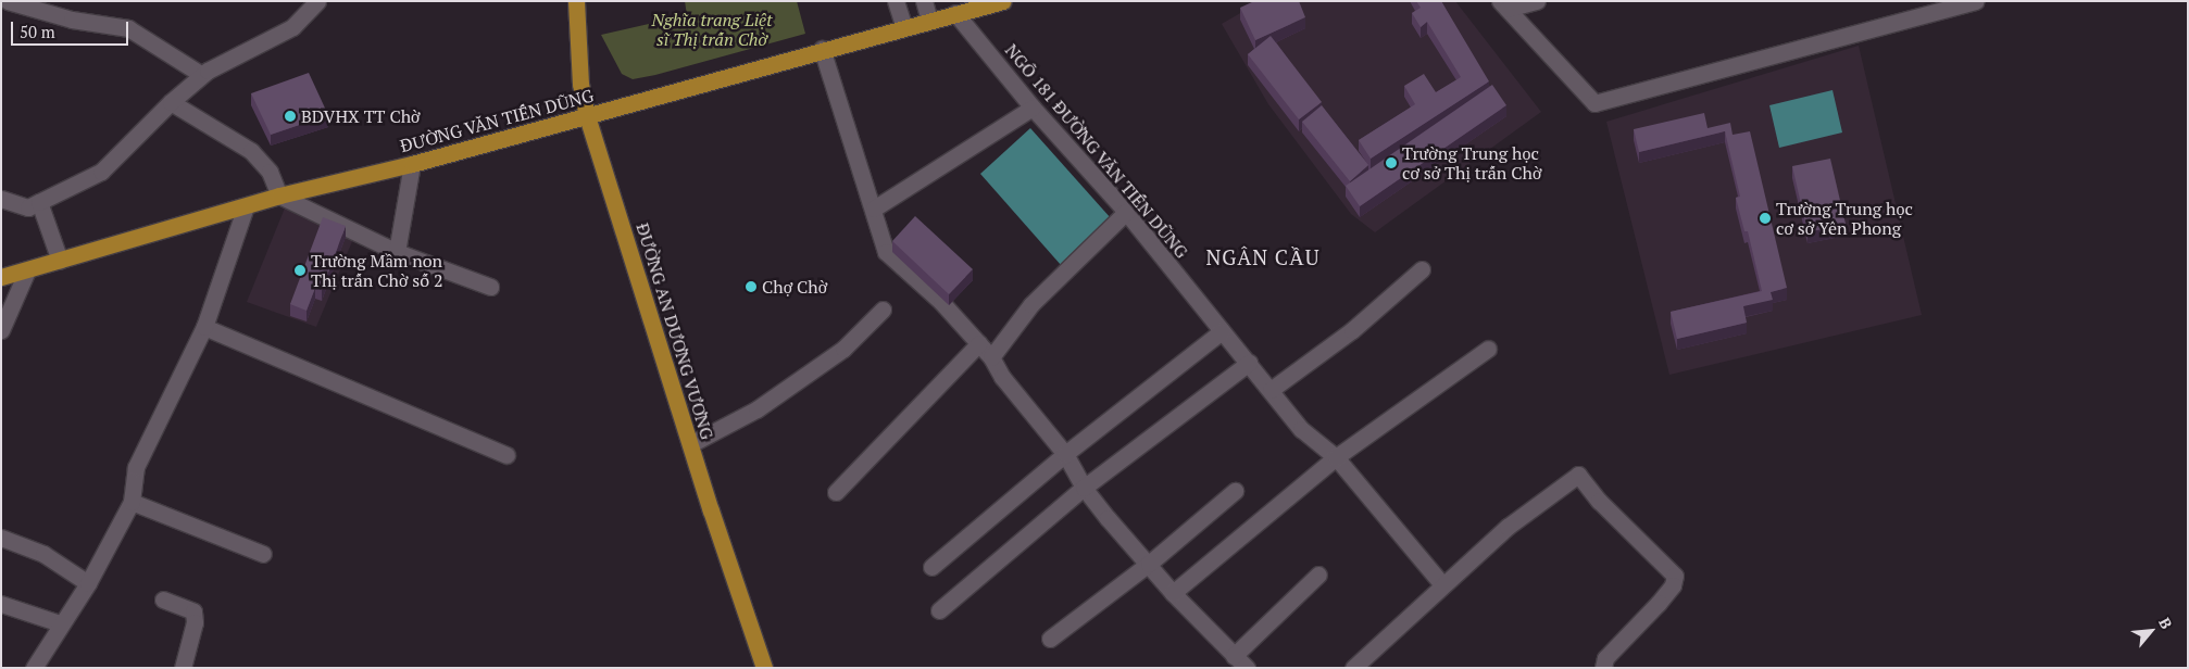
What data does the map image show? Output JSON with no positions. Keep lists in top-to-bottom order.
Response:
{
  "streets": {
    "main road": ["ĐƯỜNG VĂN TIẾN DŨNG", "ĐƯỜNG AN DƯƠNG VƯƠNG"],
    "street": ["NGÕ 181 ĐƯỜNG VĂN TIẾN DŨNG"]
  },
  "crossings": [
    ["ĐƯỜNG VĂN TIẾN DŨNG", "NGÕ 181 ĐƯỜNG VĂN TIẾN DŨNG"],
    ["ĐƯỜNG VĂN TIẾN DŨNG", "ĐƯỜNG AN DƯƠNG VƯƠNG"]
  ],
  "districts": ["NGÂN CẦU"],
  "parks": ["Nghĩa trang Liệt sĩ Thị trấn Chờ"],
  "places": [
    "BDVHX TT Chờ",
    "Trường Trung học cơ sở Thị trấn Chờ",
    "Trường Trung học cơ sở Yên Phong",
    "Trường Mầm non Thị trấn Chờ số 2",
    "Chợ Chờ"
  ],
  "scale_bar": "50 m",
  "north": "top right"
}
